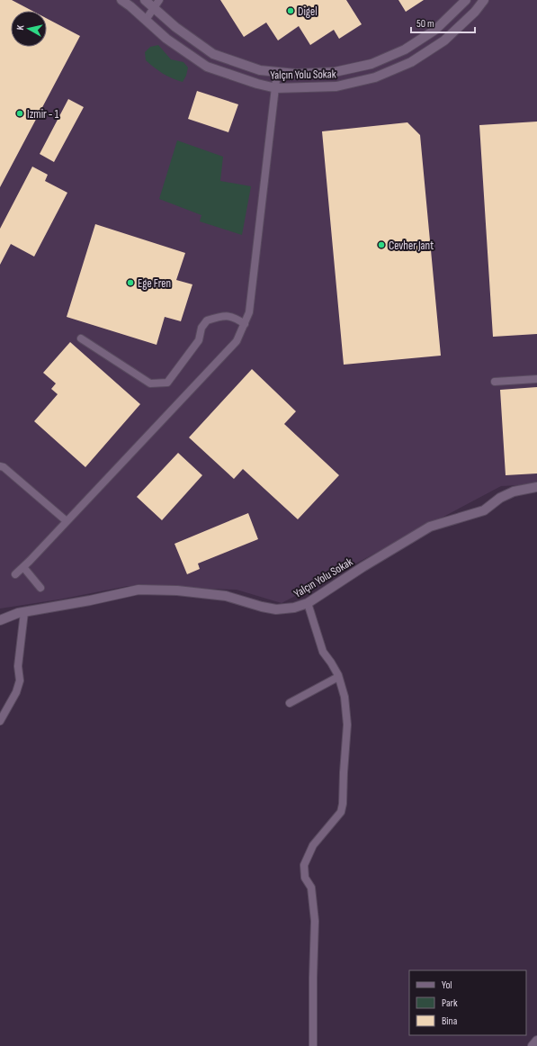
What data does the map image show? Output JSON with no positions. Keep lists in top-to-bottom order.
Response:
{
  "streets": {
    "street": ["Yalçın Yolu Sokak"]
  },
  "places": [
    "Digel",
    "Izmir - 1",
    "Cevher Jant",
    "Ege Fren"
  ],
  "legend": ["Yol", "Park", "Bina"],
  "scale_bar": "50 m",
  "north": "left"
}
